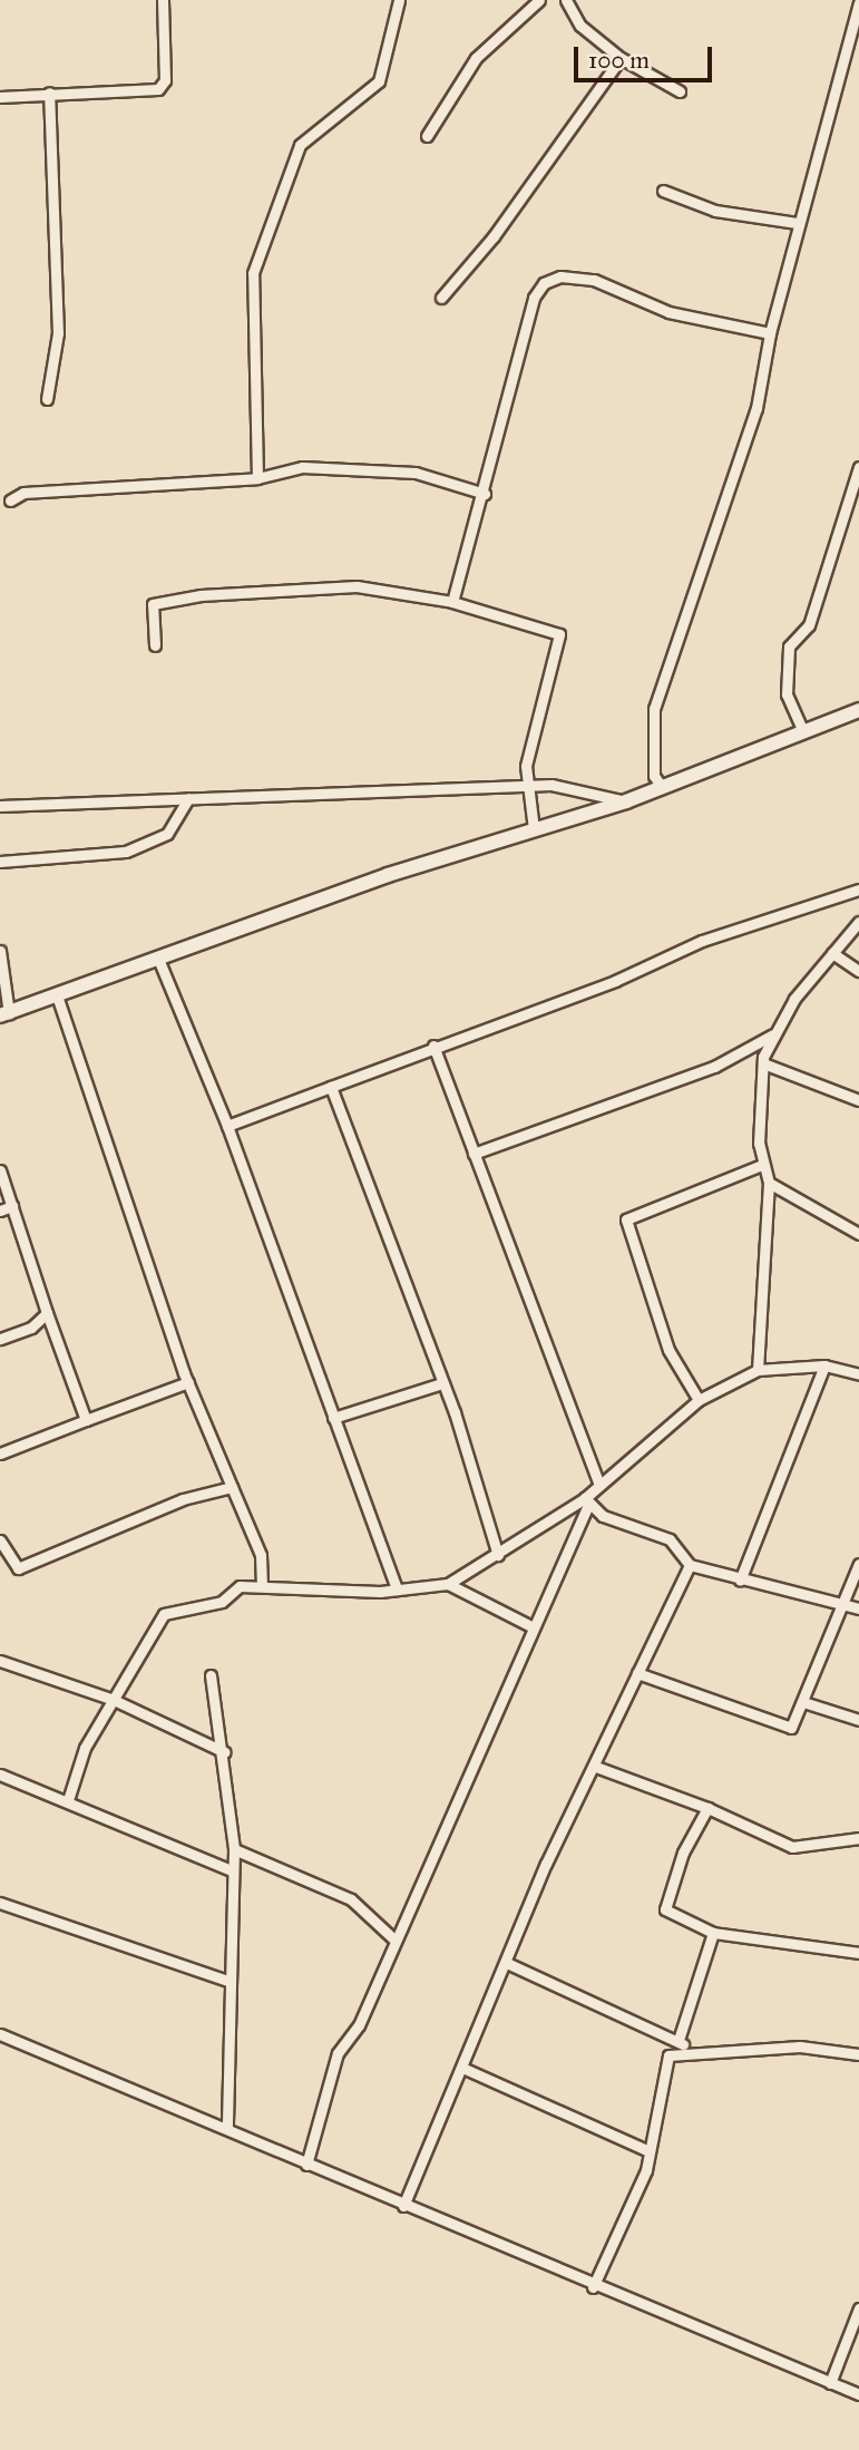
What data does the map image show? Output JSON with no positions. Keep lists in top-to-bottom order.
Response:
{
  "scale_bar": "100 m"
}
